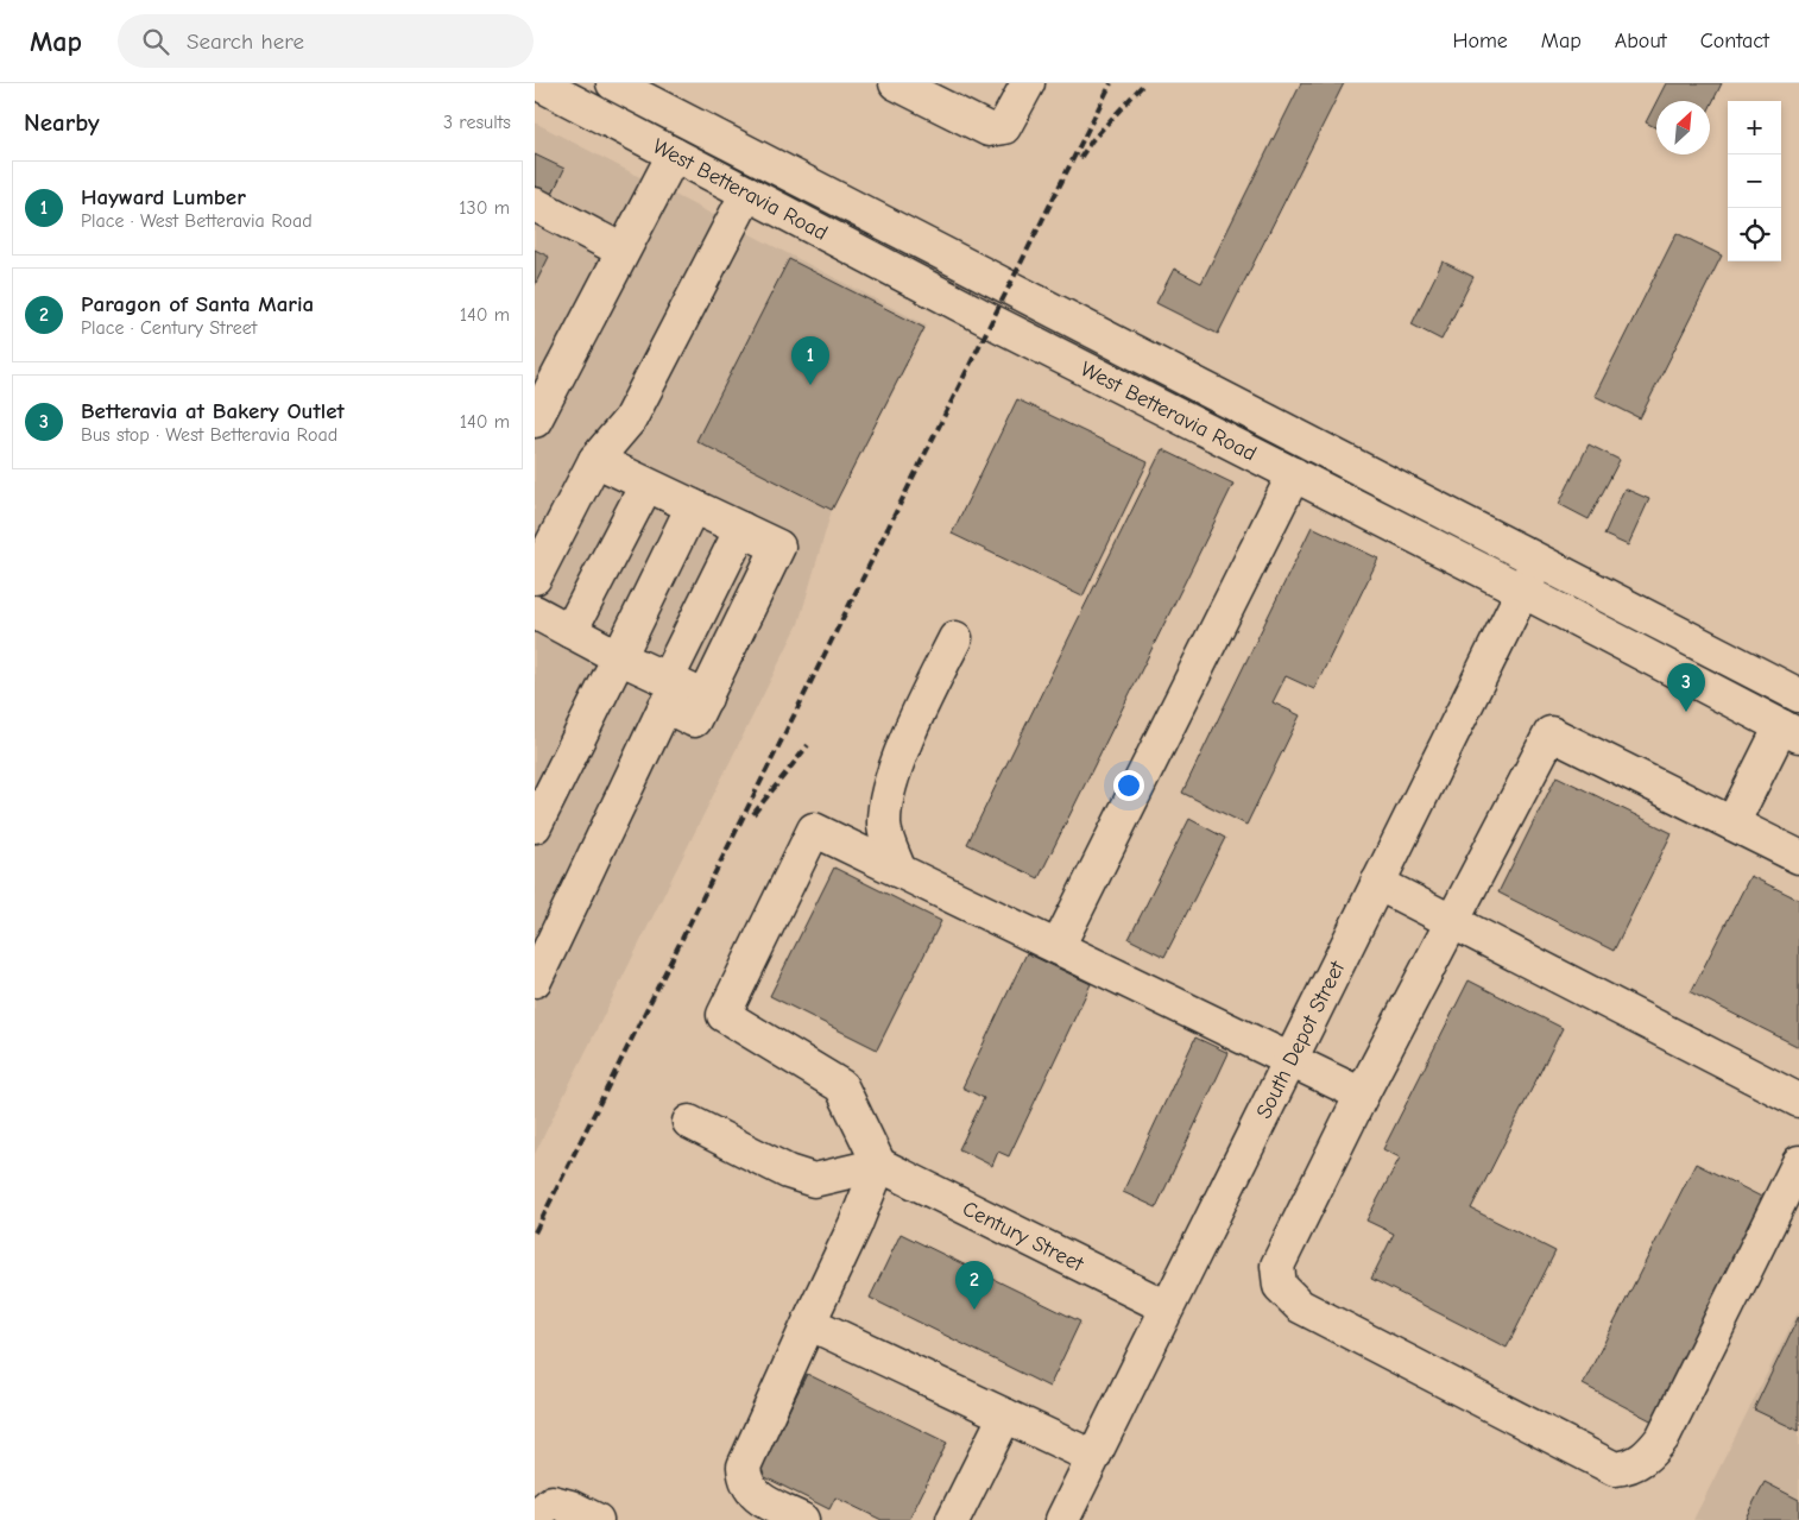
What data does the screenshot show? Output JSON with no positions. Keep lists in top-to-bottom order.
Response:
{
  "streets": {
    "main road": ["West Betteravia Road", "South Depot Street", "Century Street"]
  },
  "crossings": [
    ["West Betteravia Road", "South Depot Street"],
    ["South Depot Street", "Century Street"]
  ],
  "north": "top right",
  "page": {
    "header": "Map",
    "search": "Search here",
    "nav": [
      "Home",
      "Map",
      "About",
      "Contact"
    ],
    "heading": ["Nearby", "3 results"],
    "map_buttons": ["+", "−"],
    "list": [
      {
        "mark": "1",
        "name": "Hayward Lumber",
        "note": "Place · West Betteravia Road",
        "value": "130 m"
      },
      {
        "mark": "2",
        "name": "Paragon of Santa Maria",
        "note": "Place · Century Street",
        "value": "140 m"
      },
      {
        "mark": "3",
        "name": "Betteravia at Bakery Outlet",
        "note": "Bus stop · West Betteravia Road",
        "value": "140 m"
      }
    ],
    "pins": ["1", "3", "2"]
  }
}
